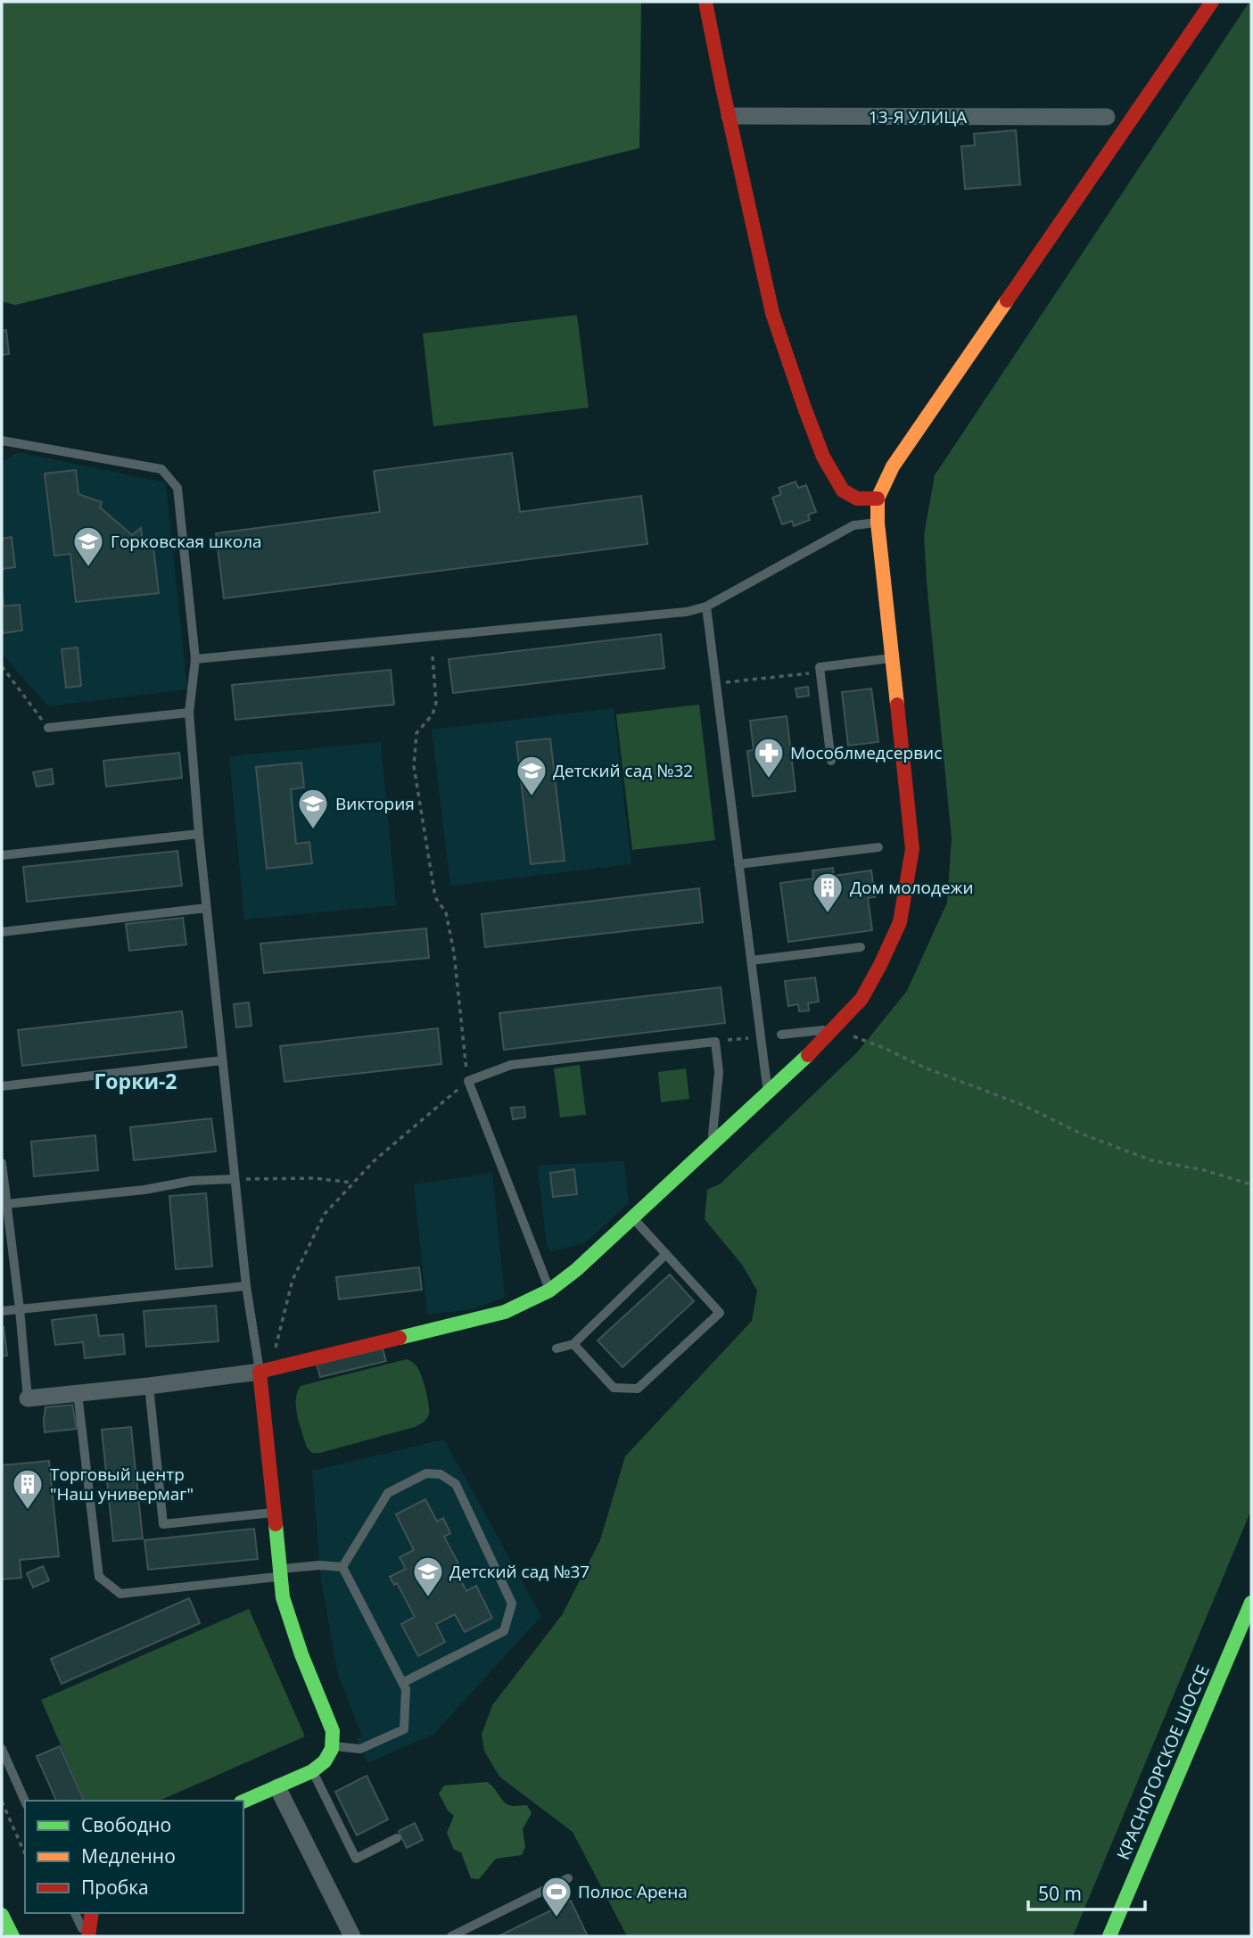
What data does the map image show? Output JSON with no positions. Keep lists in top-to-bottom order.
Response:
{
  "streets": {
    "street": ["13-Я УЛИЦА", "КРАСНОГОРСКОЕ ШОССЕ"]
  },
  "districts": ["Горки-2"],
  "places": {
    "school or university": [
      "Горковская школа",
      "Детский сад №32",
      "Виктория",
      "Детский сад №37"
    ],
    "pharmacy": ["Мособлмедсервис"],
    "building": ["Дом молодежи", "Торговый центр \"Наш универмаг\""],
    "sports": ["Полюс Арена"]
  },
  "legend": ["Свободно", "Медленно", "Пробка"],
  "scale_bar": "50 m"
}
